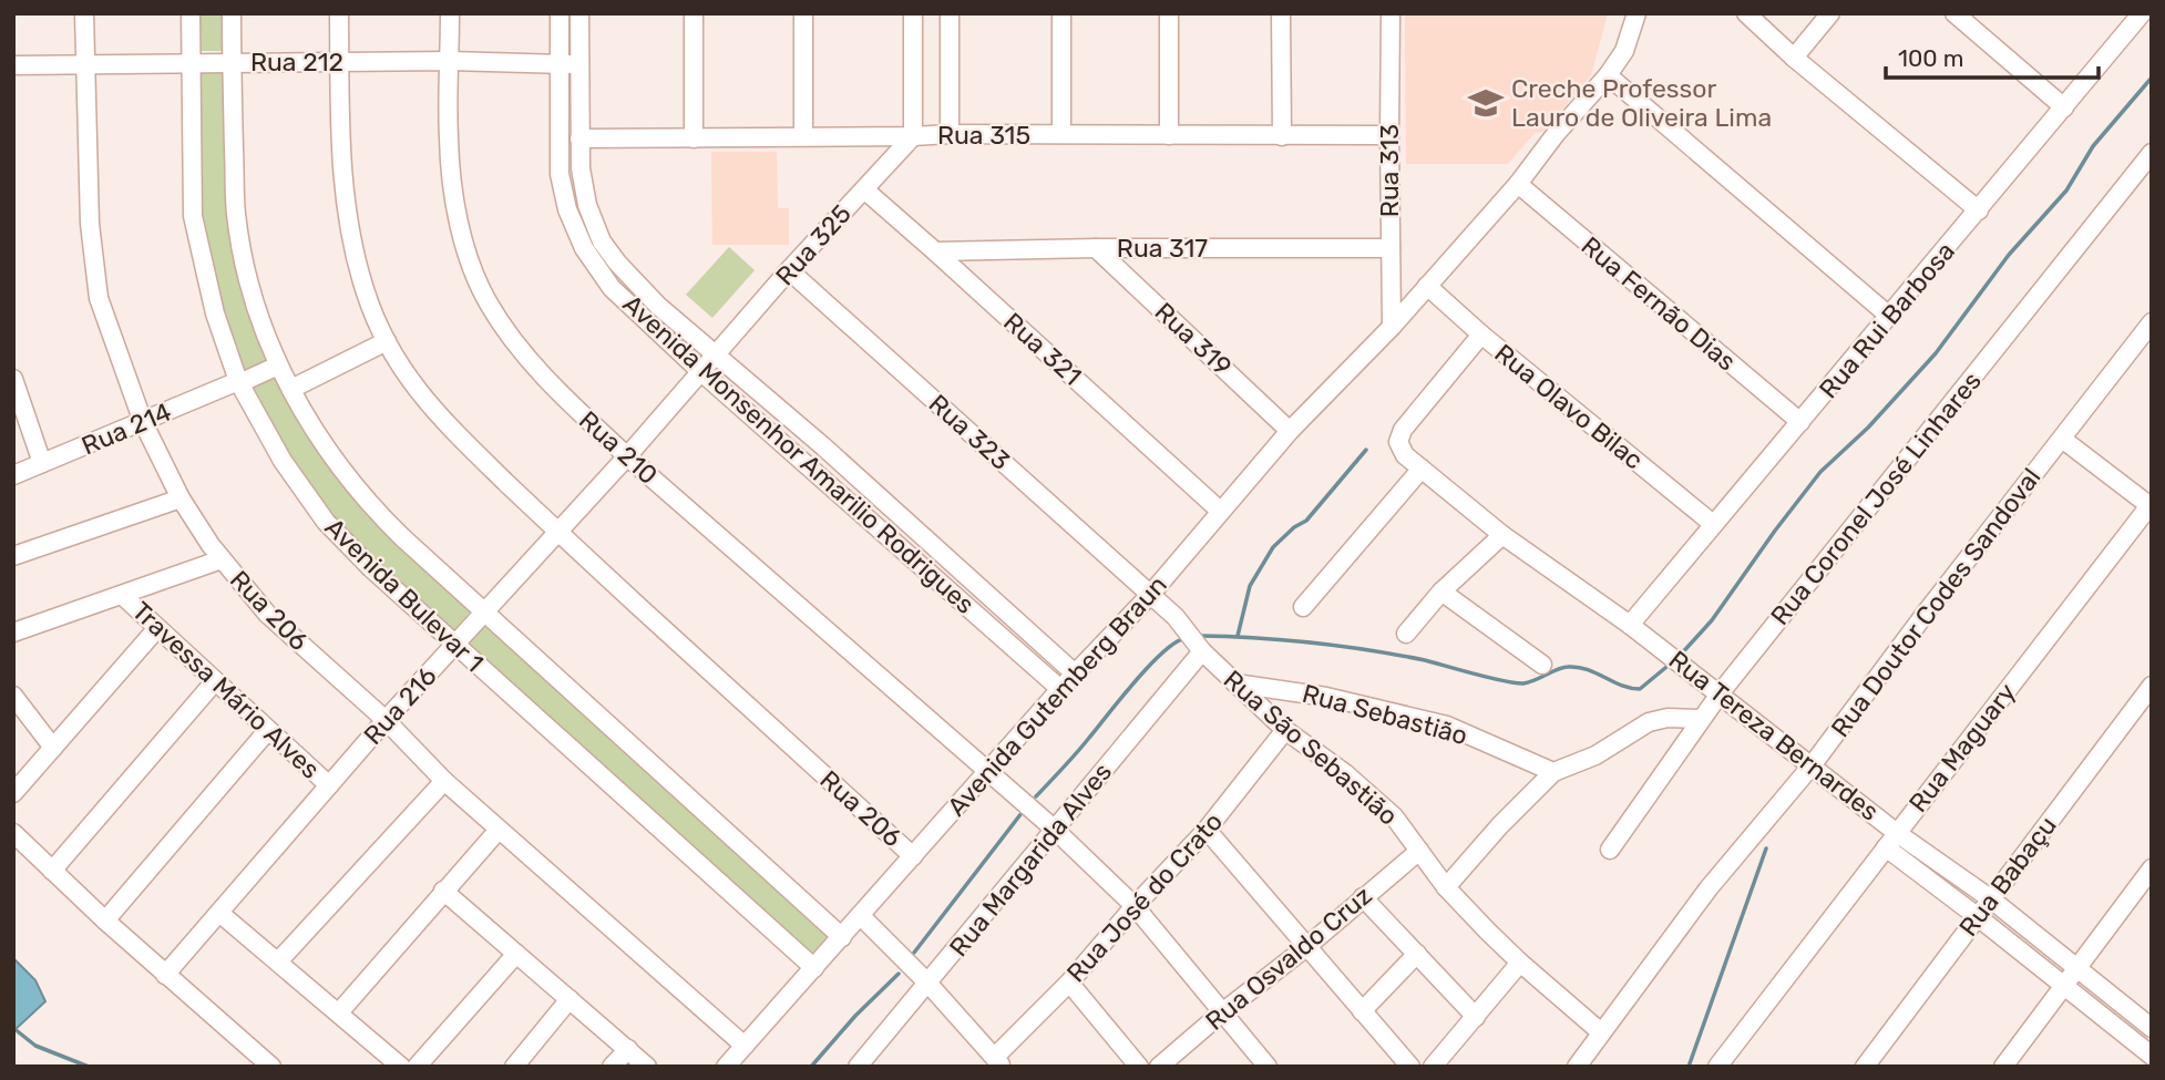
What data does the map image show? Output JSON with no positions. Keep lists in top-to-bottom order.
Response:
{
  "streets": {
    "street": [
      "Rua 212",
      "Rua 315",
      "Rua 313",
      "Rua 325",
      "Rua 317",
      "Rua Fernão Dias",
      "Rua Rui Barbosa",
      "Rua 319",
      "Rua 321",
      "Rua Olavo Bilac",
      "Rua 214",
      "Rua 323",
      "Rua 210",
      "Avenida Monsenhor Amarilio Rodrigues",
      "Rua Coronel José Linhares",
      "Avenida Bulevar 1",
      "Rua Doutor Codes Sandoval",
      "Rua 206",
      "Travessa Mário Alves",
      "Avenida Gutemberg Braun",
      "Rua 216",
      "Rua Sebastião",
      "Rua Tereza Bernardes",
      "Rua São Sebastião",
      "Rua Maguary",
      "Rua Margarida Alves",
      "Rua Babaçu",
      "Rua José do Crato",
      "Rua Osvaldo Cruz"
    ]
  },
  "crossings": [
    ["Rua 212", "Rua 210"],
    ["Rua 212", "Avenida Monsenhor Amarilio Rodrigues"],
    ["Rua 212", "Avenida Bulevar 1"],
    ["Rua 212", "Rua 206"],
    ["Rua 315", "Rua 313"],
    ["Rua 315", "Rua 325"],
    ["Rua 315", "Avenida Monsenhor Amarilio Rodrigues"],
    ["Rua 313", "Rua 317"],
    ["Rua 313", "Avenida Gutemberg Braun"],
    ["Rua 325", "Rua 321"],
    ["Rua 325", "Rua 323"],
    ["Rua 325", "Avenida Monsenhor Amarilio Rodrigues"],
    ["Rua 325", "Rua 216"],
    ["Rua 317", "Rua 319"],
    ["Rua 317", "Rua 321"],
    ["Rua Fernão Dias", "Rua Rui Barbosa"],
    ["Rua Fernão Dias", "Avenida Gutemberg Braun"],
    ["Rua Rui Barbosa", "Rua Olavo Bilac"],
    ["Rua Rui Barbosa", "Rua Tereza Bernardes"],
    ["Rua 319", "Avenida Gutemberg Braun"],
    ["Rua 321", "Avenida Gutemberg Braun"],
    ["Rua Olavo Bilac", "Avenida Gutemberg Braun"],
    ["Rua Olavo Bilac", "Rua Tereza Bernardes"],
    ["Rua 214", "Avenida Bulevar 1"],
    ["Rua 214", "Rua 206"],
    ["Rua 323", "Avenida Gutemberg Braun"],
    ["Rua 323", "Rua São Sebastião"],
    ["Rua 210", "Avenida Gutemberg Braun"],
    ["Rua 210", "Rua 216"],
    ["Rua 210", "Rua Margarida Alves"],
    ["Rua 210", "Rua José do Crato"],
    ["Rua 210", "Rua Osvaldo Cruz"],
    ["Avenida Monsenhor Amarilio Rodrigues", "Avenida Gutemberg Braun"],
    ["Avenida Monsenhor Amarilio Rodrigues", "Rua 216"],
    ["Rua Coronel José Linhares", "Rua Tereza Bernardes"],
    ["Avenida Bulevar 1", "Avenida Gutemberg Braun"],
    ["Avenida Bulevar 1", "Rua 216"],
    ["Rua Doutor Codes Sandoval", "Rua Tereza Bernardes"],
    ["Rua Doutor Codes Sandoval", "Rua São Sebastião"],
    ["Rua 206", "Avenida Gutemberg Braun"],
    ["Rua 206", "Rua 216"],
    ["Travessa Mário Alves", "Rua 216"],
    ["Avenida Gutemberg Braun", "Rua São Sebastião"],
    ["Rua Sebastião", "Rua São Sebastião"],
    ["Rua Tereza Bernardes", "Rua Maguary"],
    ["Rua Tereza Bernardes", "Rua Babaçu"],
    ["Rua São Sebastião", "Rua Margarida Alves"],
    ["Rua São Sebastião", "Rua José do Crato"],
    ["Rua São Sebastião", "Rua Osvaldo Cruz"]
  ],
  "places": {
    "school or university": ["Creche Professor Lauro de Oliveira Lima"]
  },
  "scale_bar": "100 m"
}
